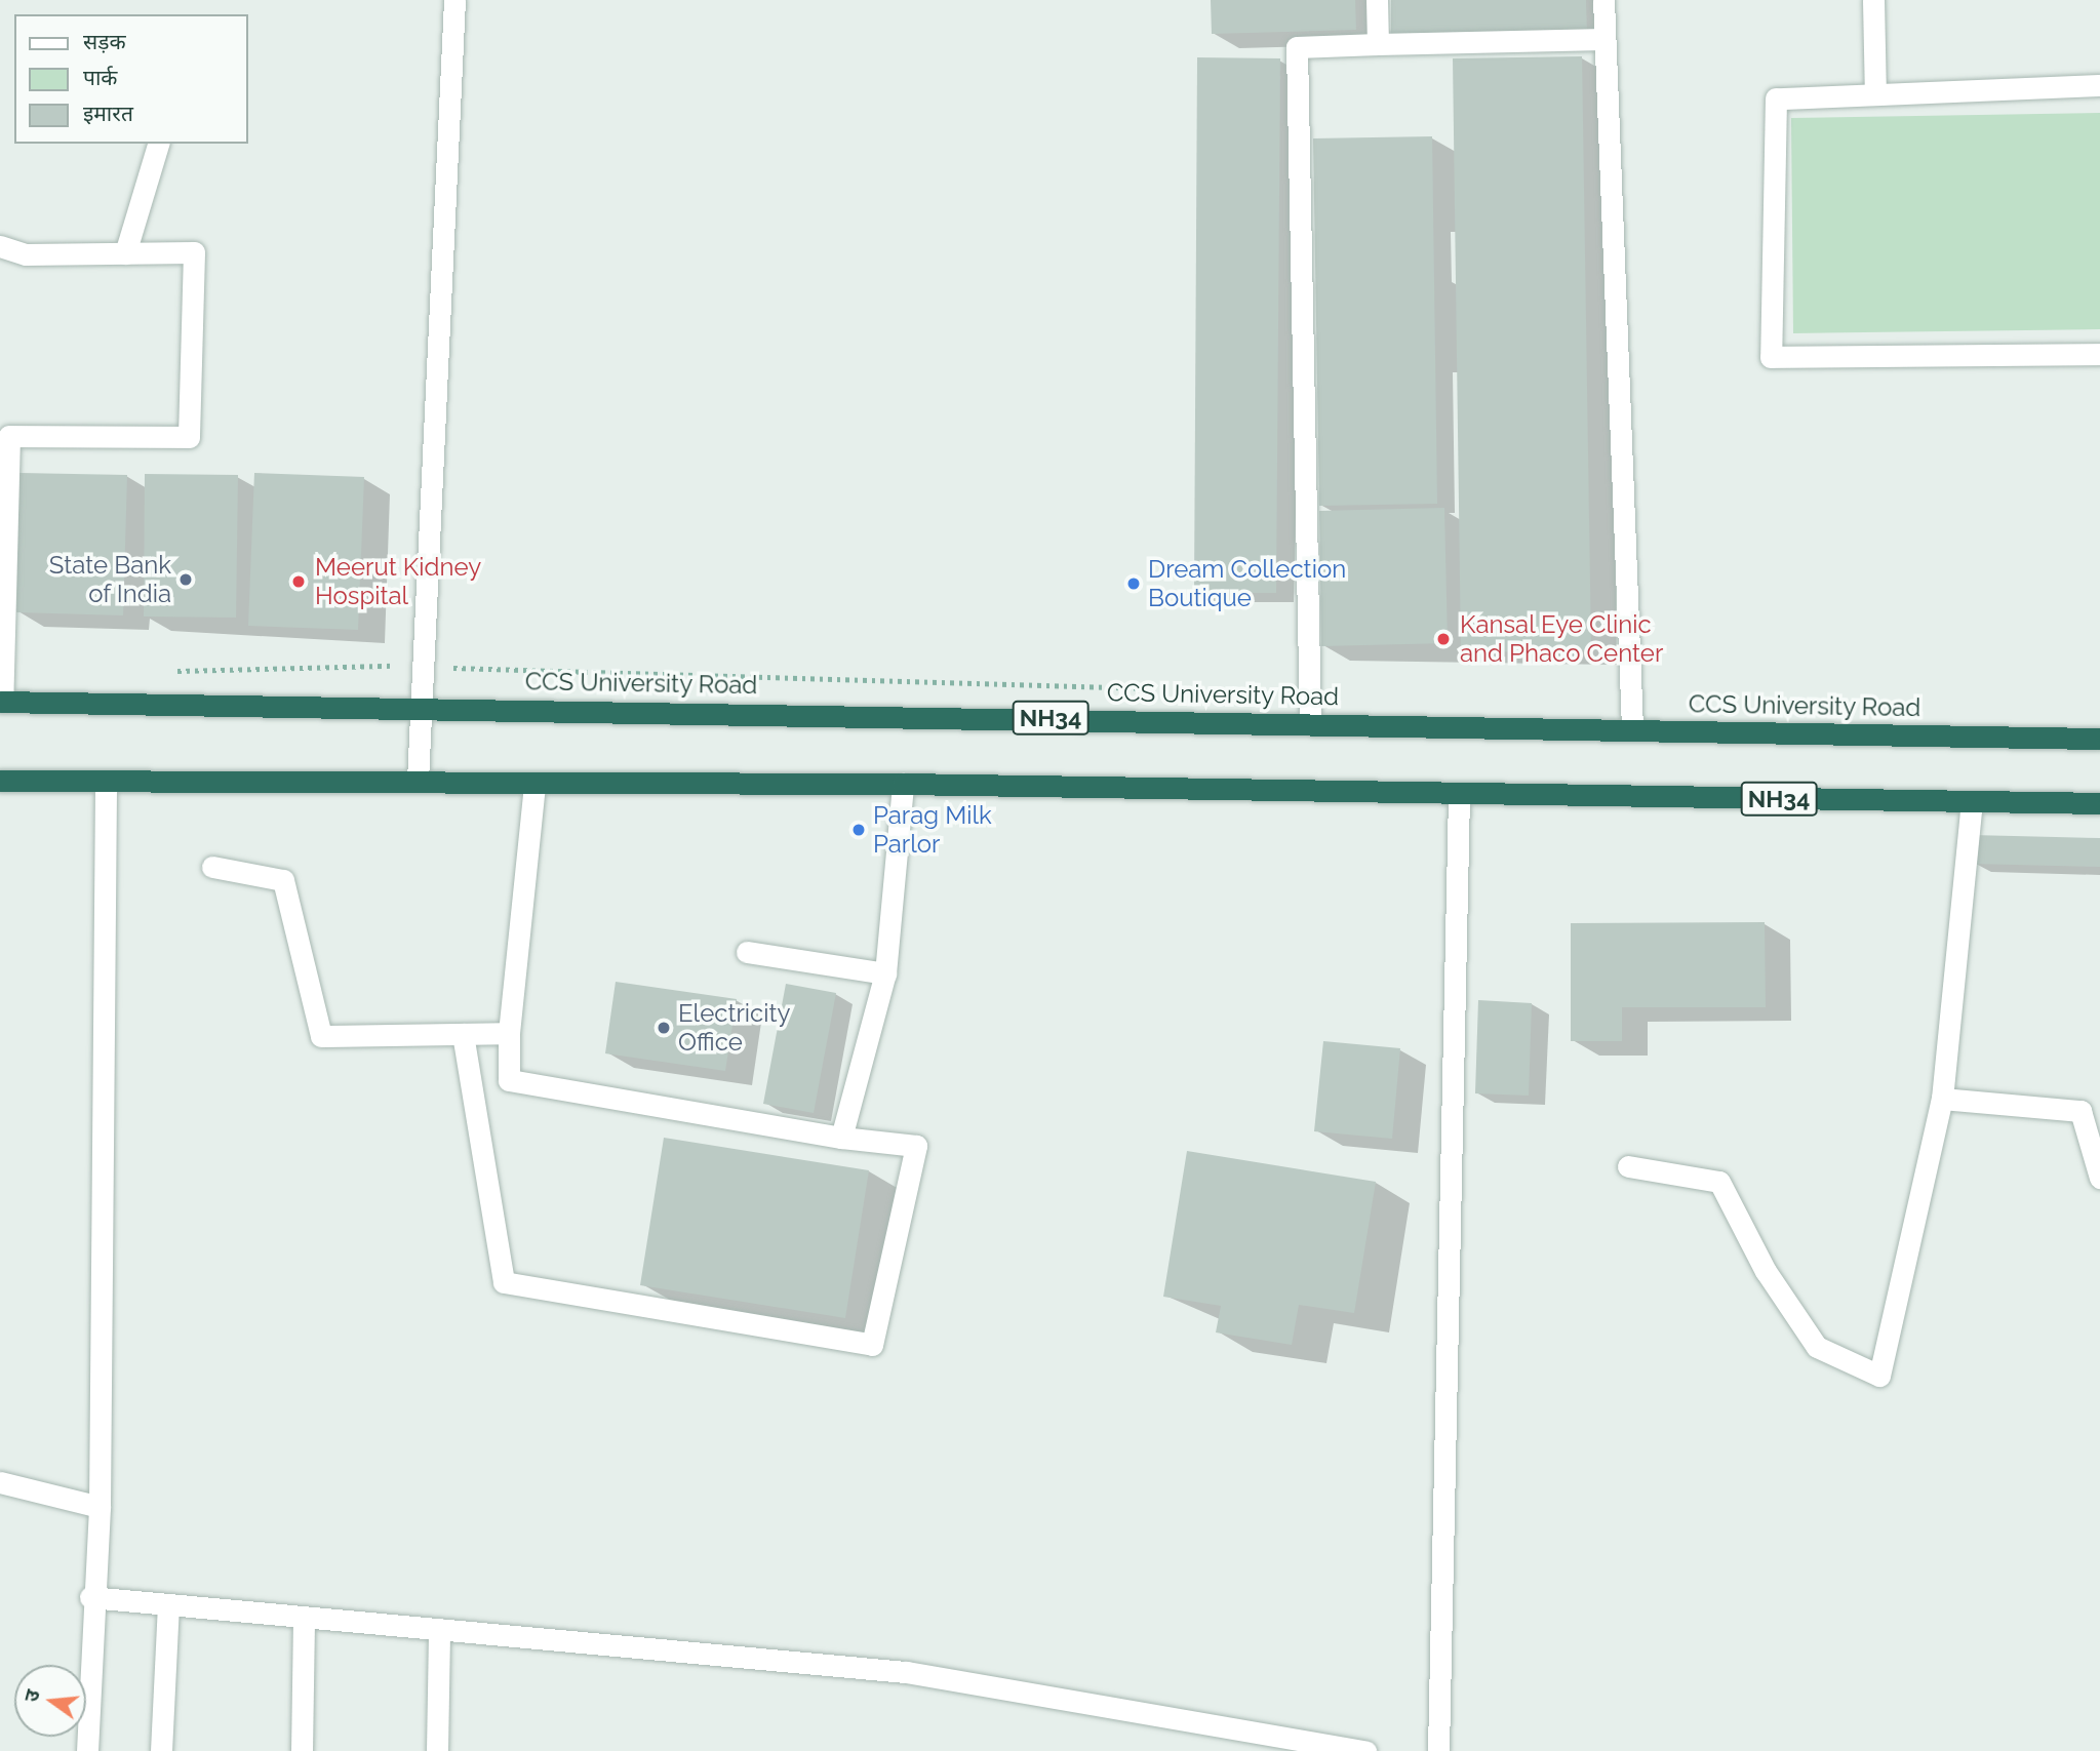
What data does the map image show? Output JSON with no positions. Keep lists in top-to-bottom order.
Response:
{
  "streets": {
    "highway": ["CCS University Road", "NH34"]
  },
  "places": [
    "State Bank of India",
    "Meerut Kidney Hospital",
    "Dream Collection Boutique",
    "Kansal Eye Clinic and Phaco Center",
    "Parag Milk Parlor",
    "Electricity Office"
  ],
  "legend": ["सड़क", "पार्क", "इमारत"],
  "north": "left"
}
